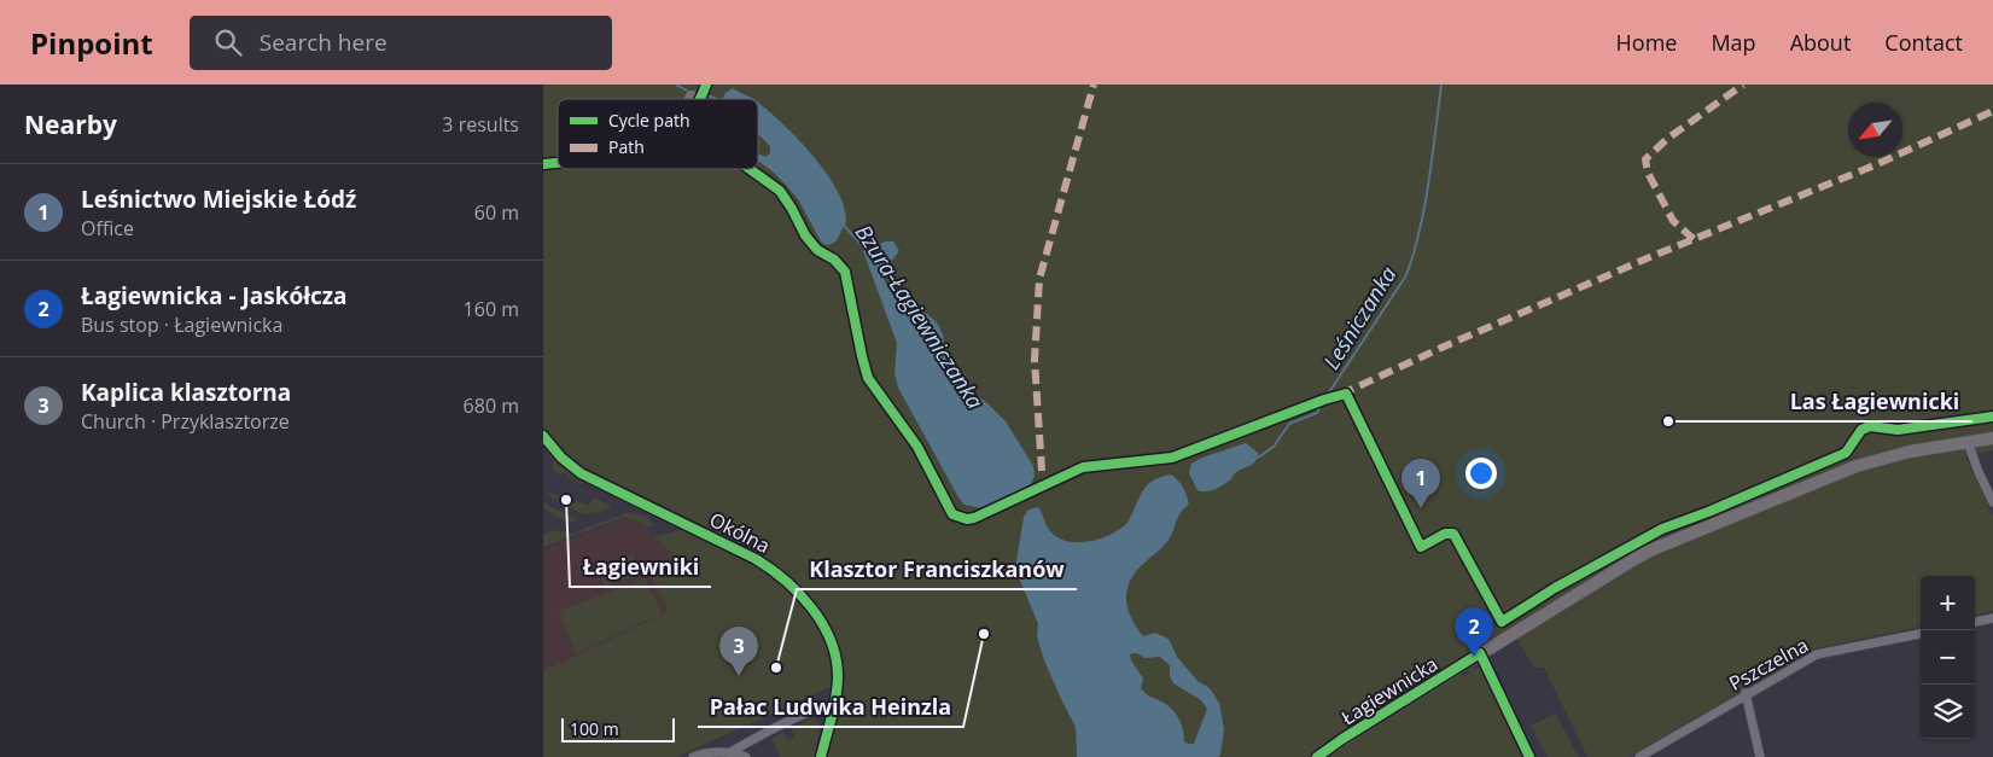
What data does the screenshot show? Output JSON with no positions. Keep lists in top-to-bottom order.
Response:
{
  "streets": {
    "street": ["Okólna", "Pszczelna", "Łagiewnicka"]
  },
  "water": ["Bzura-Łagiewniczanka", "Leśniczanka"],
  "places": [
    "Las Łagiewnicki",
    "Łagiewniki",
    "Pałac Ludwika Heinzla",
    "Klasztor Franciszkanów"
  ],
  "legend": ["Cycle path", "Path"],
  "scale_bar": "100 m",
  "north": "bottom left",
  "page": {
    "header": "Pinpoint",
    "search": "Search here",
    "nav": [
      "Home",
      "Map",
      "About",
      "Contact"
    ],
    "heading": ["Nearby", "3 results"],
    "list": [
      {
        "mark": "1",
        "name": "Leśnictwo Miejskie Łódź",
        "note": "Office",
        "value": "60 m"
      },
      {
        "mark": "2",
        "name": "Łagiewnicka - Jaskółcza",
        "note": "Bus stop · Łagiewnicka",
        "value": "160 m"
      },
      {
        "mark": "3",
        "name": "Kaplica klasztorna",
        "note": "Church · Przyklasztorze",
        "value": "680 m"
      }
    ],
    "pins": ["1", "2", "3"],
    "map_buttons": ["+", "−"],
    "scale": "100 m"
  }
}
